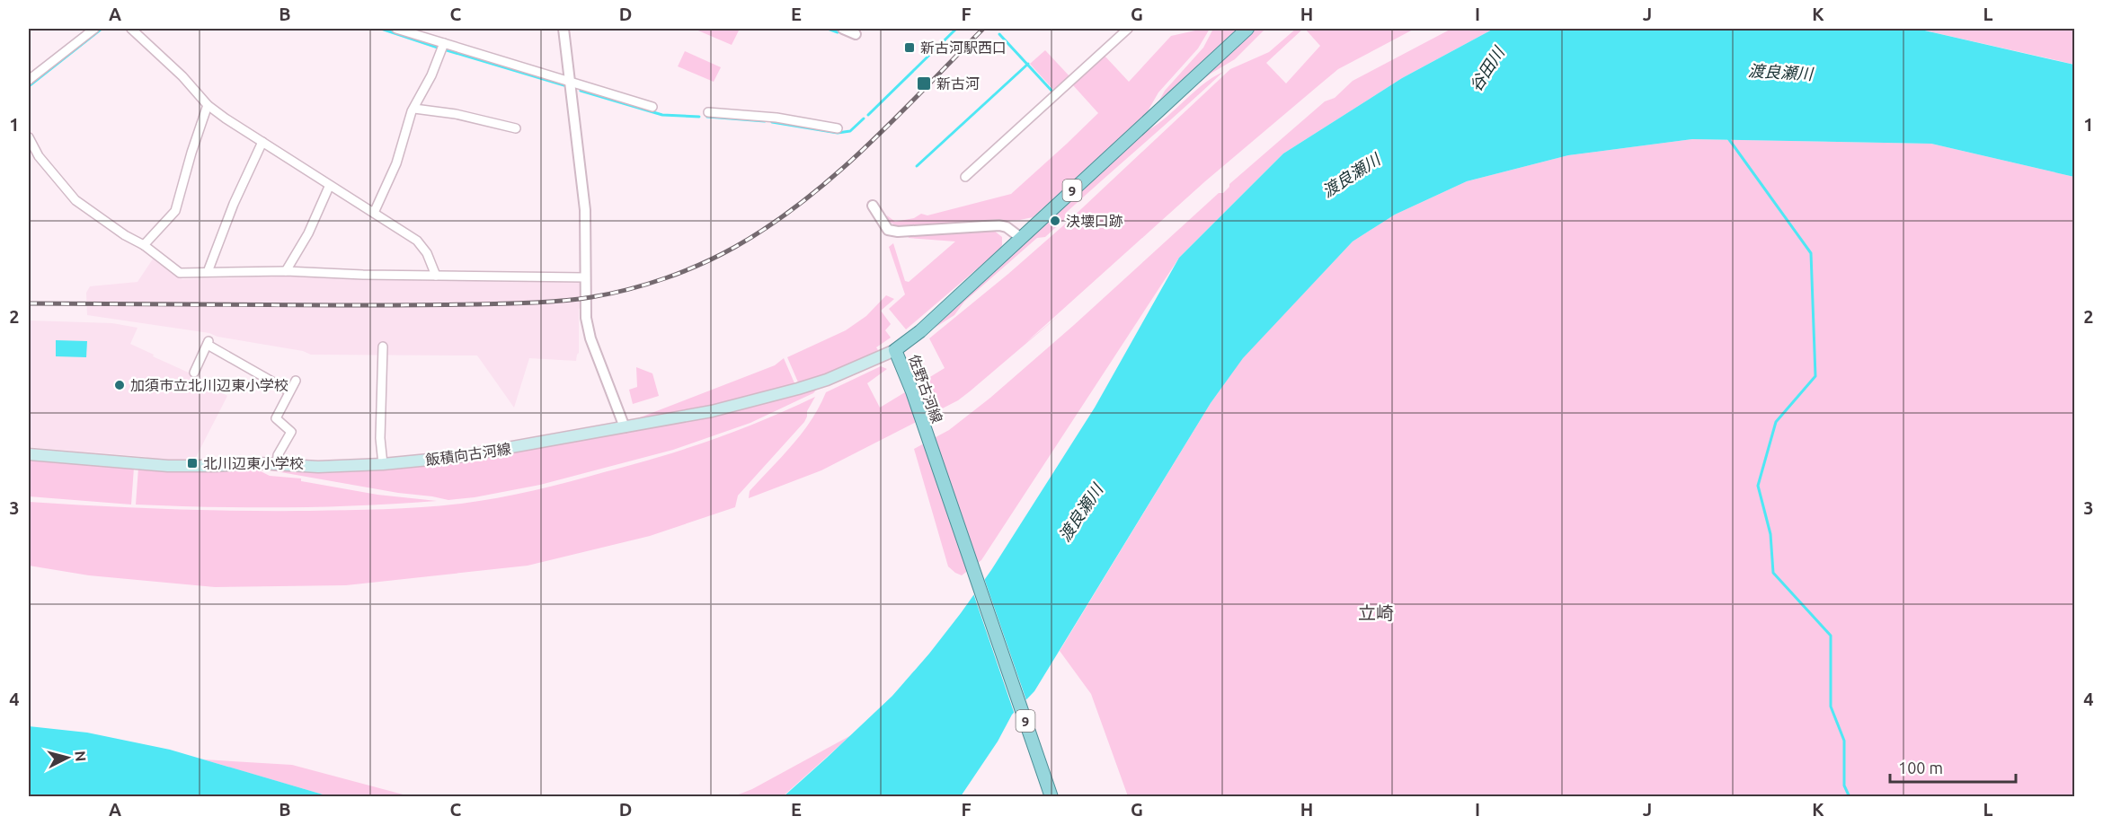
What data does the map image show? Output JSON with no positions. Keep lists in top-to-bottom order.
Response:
{
  "streets": {
    "main road": ["9", "佐野古河線", "飯積向古河線"]
  },
  "crossings": [
    ["佐野古河線", "飯積向古河線"]
  ],
  "districts": ["立崎"],
  "water": ["谷田川", "渡良瀬川"],
  "places": {
    "transit": ["新古河駅西口", "新古河", "北川辺東小学校"],
    "other": ["決壊口跡", "加須市立北川辺東小学校"]
  },
  "scale_bar": "100 m",
  "north": "right",
  "grid": {
    "columns": [
      "A",
      "B",
      "C",
      "D",
      "E",
      "F",
      "G",
      "H",
      "I",
      "J",
      "K",
      "L"
    ],
    "rows": [
      "1",
      "2",
      "3",
      "4"
    ]
  }
}
